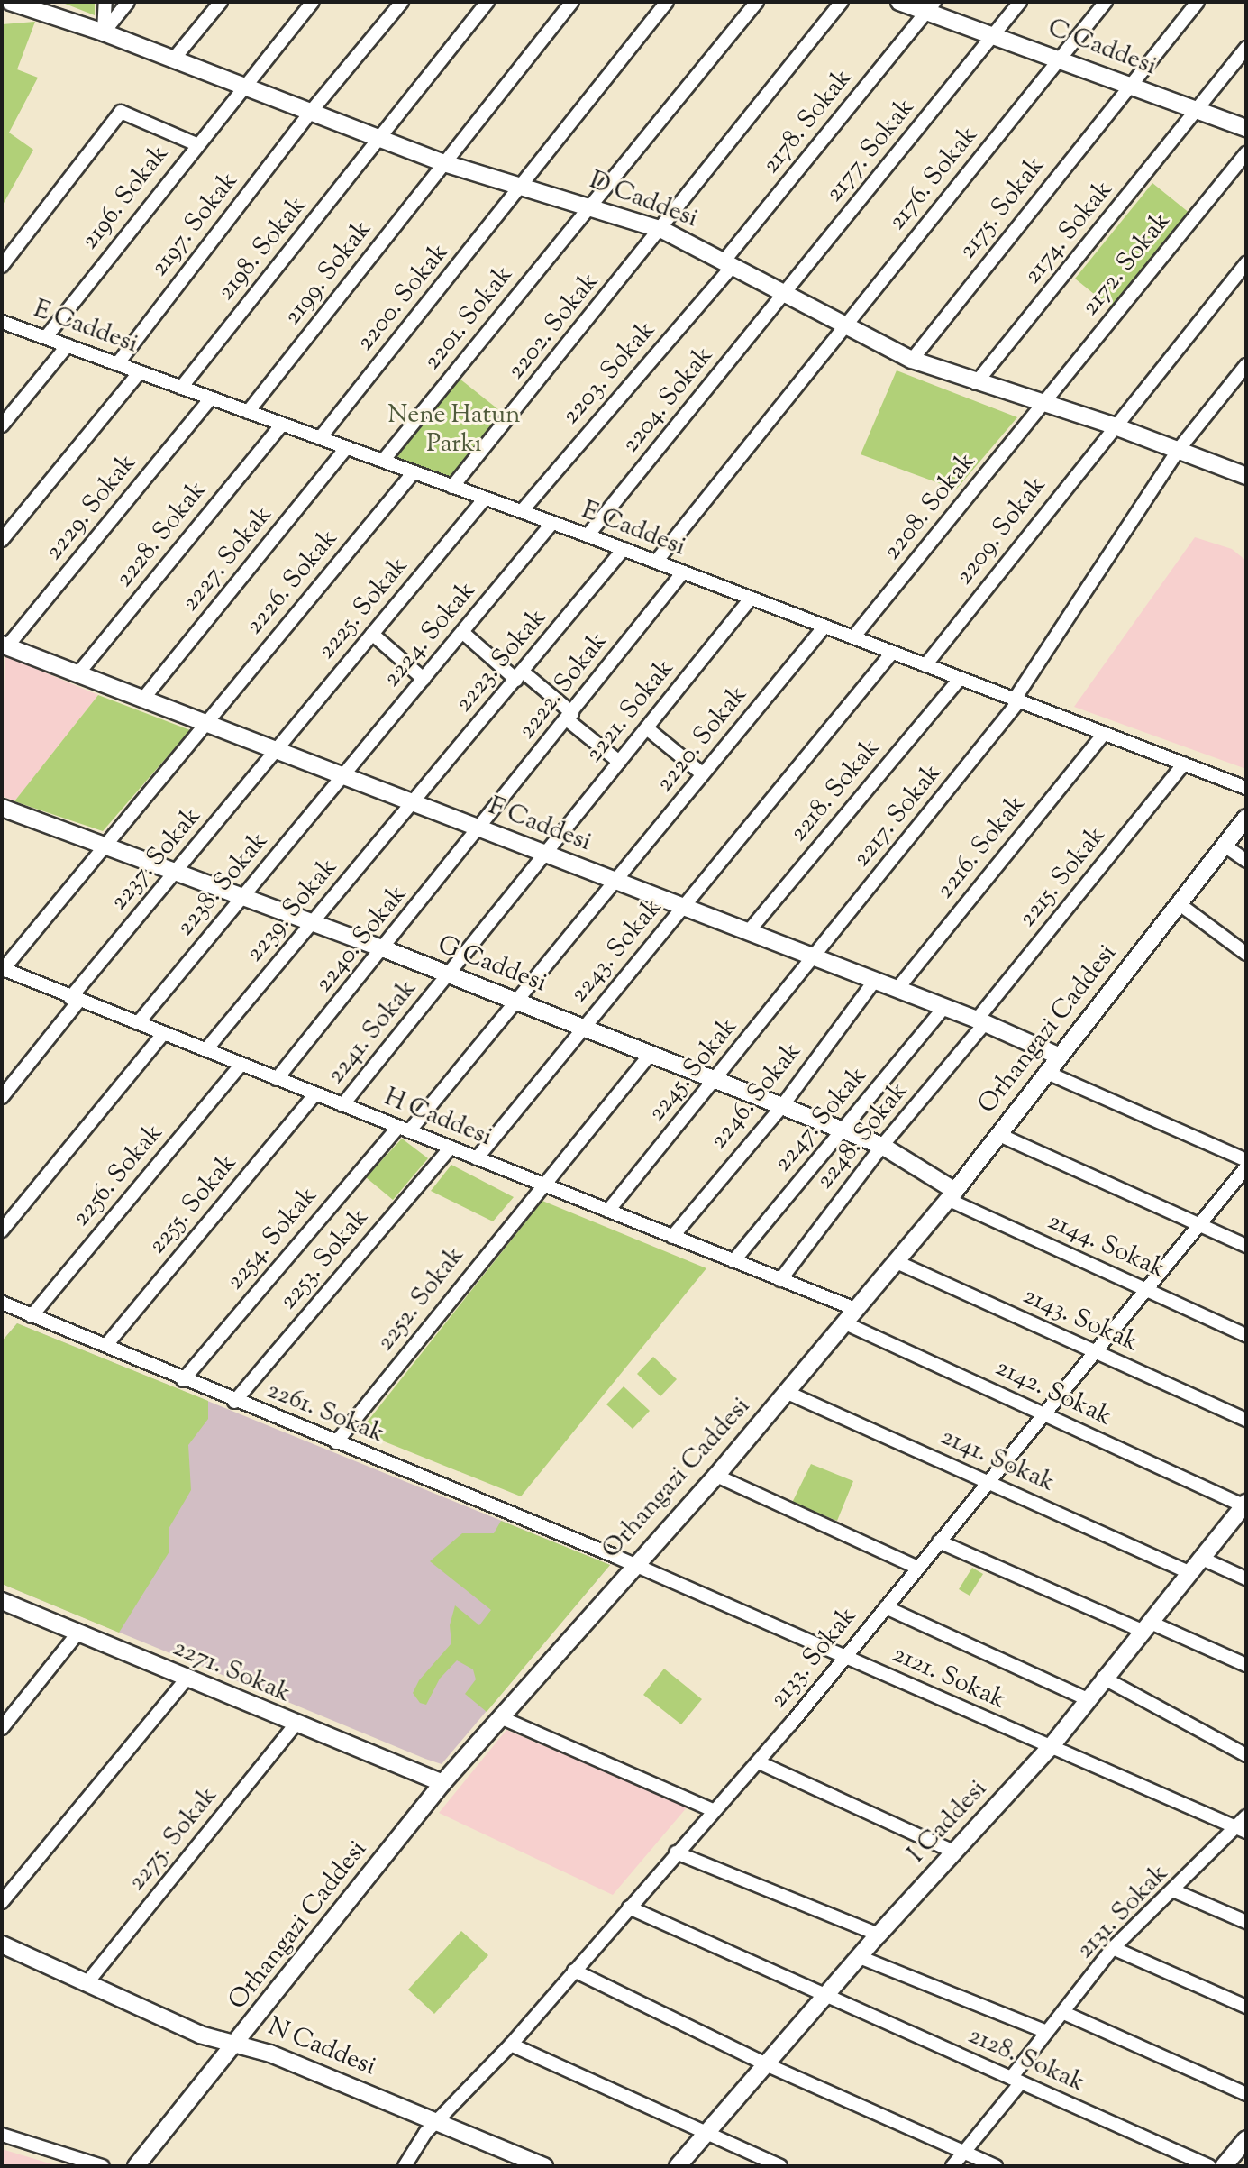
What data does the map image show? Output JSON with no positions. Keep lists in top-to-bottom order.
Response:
{
  "streets": {
    "street": [
      "C Caddesi",
      "2178. Sokak",
      "2177. Sokak",
      "2176. Sokak",
      "2196. Sokak",
      "D Caddesi",
      "2175. Sokak",
      "2197. Sokak",
      "2174. Sokak",
      "2198. Sokak",
      "2172. Sokak",
      "2199. Sokak",
      "2200. Sokak",
      "2201. Sokak",
      "2202. Sokak",
      "E Caddesi",
      "2203. Sokak",
      "2204. Sokak",
      "2208. Sokak",
      "2229. Sokak",
      "2209. Sokak",
      "2228. Sokak",
      "2227. Sokak",
      "2226. Sokak",
      "2225. Sokak",
      "2224. Sokak",
      "2223. Sokak",
      "2222. Sokak",
      "2221. Sokak",
      "2220. Sokak",
      "2218. Sokak",
      "2217. Sokak",
      "F Caddesi",
      "2216. Sokak",
      "2237. Sokak",
      "2215. Sokak",
      "2238. Sokak",
      "2239. Sokak",
      "2240. Sokak",
      "2243. Sokak",
      "G Caddesi",
      "Orhangazi Caddesi",
      "2241. Sokak",
      "2245. Sokak",
      "2246. Sokak",
      "H Caddesi",
      "2247. Sokak",
      "2248. Sokak",
      "2256. Sokak",
      "2255. Sokak",
      "2254. Sokak",
      "2144. Sokak",
      "2253. Sokak",
      "2252. Sokak",
      "2143. Sokak",
      "2142. Sokak",
      "2261. Sokak",
      "2141. Sokak",
      "2133. Sokak",
      "2271. Sokak",
      "2121. Sokak",
      "I Caddesi",
      "2275. Sokak",
      "2131. Sokak",
      "N Caddesi",
      "2128. Sokak"
    ]
  },
  "crossings": [
    ["C Caddesi", "2178. Sokak"],
    ["C Caddesi", "2177. Sokak"],
    ["C Caddesi", "2176. Sokak"],
    ["C Caddesi", "2175. Sokak"],
    ["C Caddesi", "2174. Sokak"],
    ["2178. Sokak", "D Caddesi"],
    ["2178. Sokak", "2203. Sokak"],
    ["2177. Sokak", "D Caddesi"],
    ["2177. Sokak", "2204. Sokak"],
    ["2176. Sokak", "D Caddesi"],
    ["2176. Sokak", "E Caddesi"],
    ["2196. Sokak", "D Caddesi"],
    ["2196. Sokak", "E Caddesi"],
    ["D Caddesi", "2175. Sokak"],
    ["D Caddesi", "2197. Sokak"],
    ["D Caddesi", "2174. Sokak"],
    ["D Caddesi", "2198. Sokak"],
    ["D Caddesi", "2172. Sokak"],
    ["D Caddesi", "2199. Sokak"],
    ["D Caddesi", "2200. Sokak"],
    ["D Caddesi", "2201. Sokak"],
    ["D Caddesi", "2202. Sokak"],
    ["D Caddesi", "2203. Sokak"],
    ["D Caddesi", "2204. Sokak"],
    ["D Caddesi", "2208. Sokak"],
    ["D Caddesi", "2209. Sokak"],
    ["D Caddesi", "2217. Sokak"],
    ["2197. Sokak", "E Caddesi"],
    ["2198. Sokak", "E Caddesi"],
    ["2172. Sokak", "2208. Sokak"],
    ["2199. Sokak", "E Caddesi"],
    ["2200. Sokak", "E Caddesi"],
    ["2201. Sokak", "E Caddesi"],
    ["2202. Sokak", "E Caddesi"],
    ["E Caddesi", "2203. Sokak"],
    ["E Caddesi", "2204. Sokak"],
    ["E Caddesi", "2208. Sokak"],
    ["E Caddesi", "2229. Sokak"],
    ["E Caddesi", "2209. Sokak"],
    ["E Caddesi", "2228. Sokak"],
    ["E Caddesi", "2227. Sokak"],
    ["E Caddesi", "2226. Sokak"],
    ["E Caddesi", "2225. Sokak"],
    ["E Caddesi", "2224. Sokak"],
    ["E Caddesi", "2223. Sokak"],
    ["E Caddesi", "2222. Sokak"],
    ["E Caddesi", "2221. Sokak"],
    ["E Caddesi", "2220. Sokak"],
    ["E Caddesi", "2218. Sokak"],
    ["E Caddesi", "2217. Sokak"],
    ["E Caddesi", "2216. Sokak"],
    ["E Caddesi", "2215. Sokak"],
    ["2229. Sokak", "F Caddesi"],
    ["2228. Sokak", "F Caddesi"],
    ["2227. Sokak", "F Caddesi"],
    ["2226. Sokak", "F Caddesi"],
    ["2226. Sokak", "G Caddesi"],
    ["2226. Sokak", "H Caddesi"],
    ["2225. Sokak", "F Caddesi"],
    ["2225. Sokak", "2237. Sokak"],
    ["2224. Sokak", "F Caddesi"],
    ["2224. Sokak", "2238. Sokak"],
    ["2223. Sokak", "F Caddesi"],
    ["2223. Sokak", "2239. Sokak"],
    ["2222. Sokak", "F Caddesi"],
    ["2222. Sokak", "2240. Sokak"],
    ["2221. Sokak", "F Caddesi"],
    ["2221. Sokak", "2241. Sokak"],
    ["2220. Sokak", "F Caddesi"],
    ["2220. Sokak", "2243. Sokak"],
    ["2218. Sokak", "F Caddesi"],
    ["2217. Sokak", "F Caddesi"],
    ["2217. Sokak", "2245. Sokak"],
    ["F Caddesi", "2216. Sokak"],
    ["F Caddesi", "2237. Sokak"],
    ["F Caddesi", "2215. Sokak"],
    ["F Caddesi", "2238. Sokak"],
    ["F Caddesi", "2239. Sokak"],
    ["F Caddesi", "2240. Sokak"],
    ["F Caddesi", "2243. Sokak"],
    ["F Caddesi", "Orhangazi Caddesi"],
    ["F Caddesi", "2241. Sokak"],
    ["F Caddesi", "2245. Sokak"],
    ["F Caddesi", "2246. Sokak"],
    ["F Caddesi", "2247. Sokak"],
    ["F Caddesi", "2248. Sokak"],
    ["2237. Sokak", "G Caddesi"],
    ["2237. Sokak", "H Caddesi"],
    ["2215. Sokak", "2248. Sokak"],
    ["2238. Sokak", "G Caddesi"],
    ["2238. Sokak", "H Caddesi"],
    ["2239. Sokak", "G Caddesi"],
    ["2239. Sokak", "H Caddesi"],
    ["2240. Sokak", "G Caddesi"],
    ["2240. Sokak", "H Caddesi"],
    ["2243. Sokak", "G Caddesi"],
    ["2243. Sokak", "H Caddesi"],
    ["2243. Sokak", "2254. Sokak"],
    ["G Caddesi", "Orhangazi Caddesi"],
    ["G Caddesi", "2241. Sokak"],
    ["G Caddesi", "2245. Sokak"],
    ["G Caddesi", "2246. Sokak"],
    ["G Caddesi", "2247. Sokak"],
    ["G Caddesi", "2248. Sokak"],
    ["G Caddesi", "2144. Sokak"],
    ["G Caddesi", "2252. Sokak"],
    ["Orhangazi Caddesi", "H Caddesi"],
    ["Orhangazi Caddesi", "2144. Sokak"],
    ["Orhangazi Caddesi", "2143. Sokak"],
    ["Orhangazi Caddesi", "2142. Sokak"],
    ["Orhangazi Caddesi", "2261. Sokak"],
    ["Orhangazi Caddesi", "2141. Sokak"],
    ["Orhangazi Caddesi", "2271. Sokak"],
    ["Orhangazi Caddesi", "2121. Sokak"],
    ["Orhangazi Caddesi", "N Caddesi"],
    ["2241. Sokak", "H Caddesi"],
    ["2245. Sokak", "H Caddesi"],
    ["2246. Sokak", "H Caddesi"],
    ["H Caddesi", "2247. Sokak"],
    ["H Caddesi", "2248. Sokak"],
    ["H Caddesi", "2256. Sokak"],
    ["H Caddesi", "2255. Sokak"],
    ["H Caddesi", "2254. Sokak"],
    ["H Caddesi", "2253. Sokak"],
    ["H Caddesi", "2252. Sokak"],
    ["2256. Sokak", "2261. Sokak"],
    ["2255. Sokak", "2261. Sokak"],
    ["2254. Sokak", "2261. Sokak"],
    ["2144. Sokak", "2133. Sokak"],
    ["2253. Sokak", "2261. Sokak"],
    ["2252. Sokak", "2261. Sokak"],
    ["2143. Sokak", "2133. Sokak"],
    ["2142. Sokak", "2133. Sokak"],
    ["2142. Sokak", "I Caddesi"],
    ["2261. Sokak", "2121. Sokak"],
    ["2141. Sokak", "2133. Sokak"],
    ["2141. Sokak", "I Caddesi"],
    ["2133. Sokak", "2121. Sokak"],
    ["2133. Sokak", "N Caddesi"],
    ["2133. Sokak", "2128. Sokak"],
    ["2271. Sokak", "2275. Sokak"],
    ["2121. Sokak", "I Caddesi"],
    ["2121. Sokak", "2131. Sokak"],
    ["I Caddesi", "2128. Sokak"],
    ["2275. Sokak", "N Caddesi"],
    ["2131. Sokak", "2128. Sokak"]
  ],
  "parks": ["Nene Hatun Parkı"]
}
